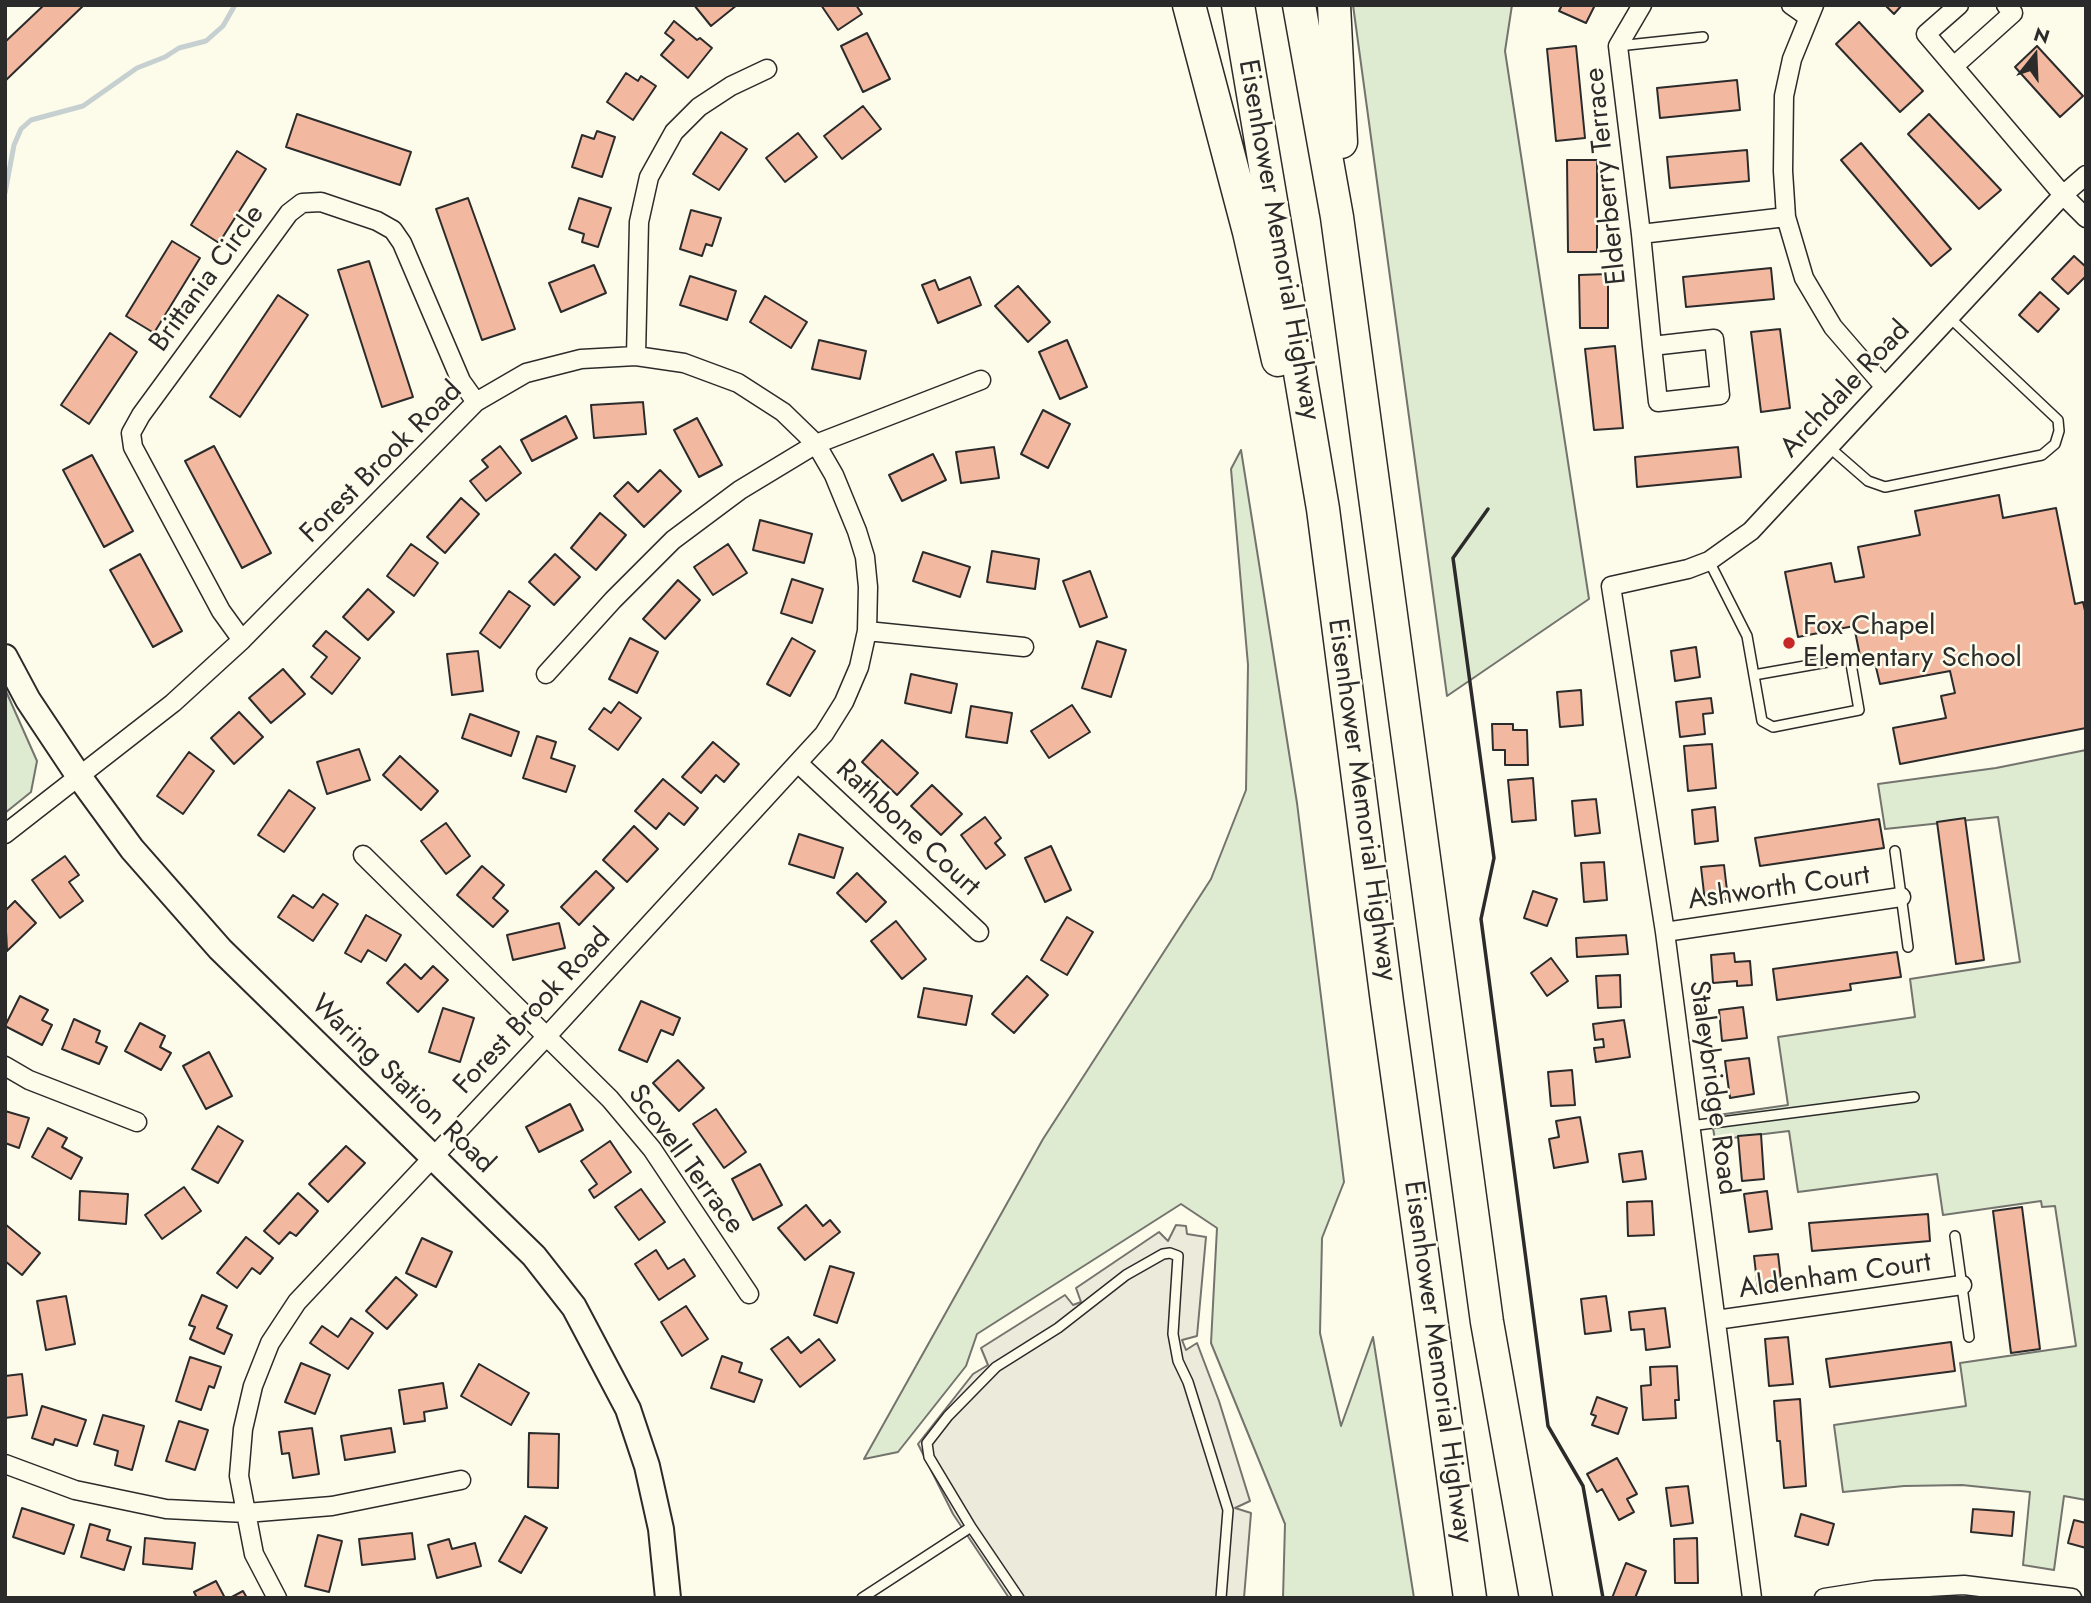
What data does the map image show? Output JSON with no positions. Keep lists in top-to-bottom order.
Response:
{
  "streets": {
    "highway": ["Eisenhower Memorial Highway"],
    "street": [
      "Elderberry Terrace",
      "Brittania Circle",
      "Archdale Road",
      "Forest Brook Road",
      "Rathbone Court",
      "Ashworth Court",
      "Waring Station Road",
      "Staleybridge Road",
      "Scovell Terrace",
      "Aldenham Court"
    ]
  },
  "crossings": [
    ["Brittania Circle", "Forest Brook Road"],
    ["Archdale Road", "Staleybridge Road"],
    ["Forest Brook Road", "Rathbone Court"],
    ["Forest Brook Road", "Waring Station Road"],
    ["Forest Brook Road", "Scovell Terrace"],
    ["Ashworth Court", "Staleybridge Road"],
    ["Staleybridge Road", "Aldenham Court"]
  ],
  "places": ["Fox Chapel Elementary School"],
  "north": "top"
}
